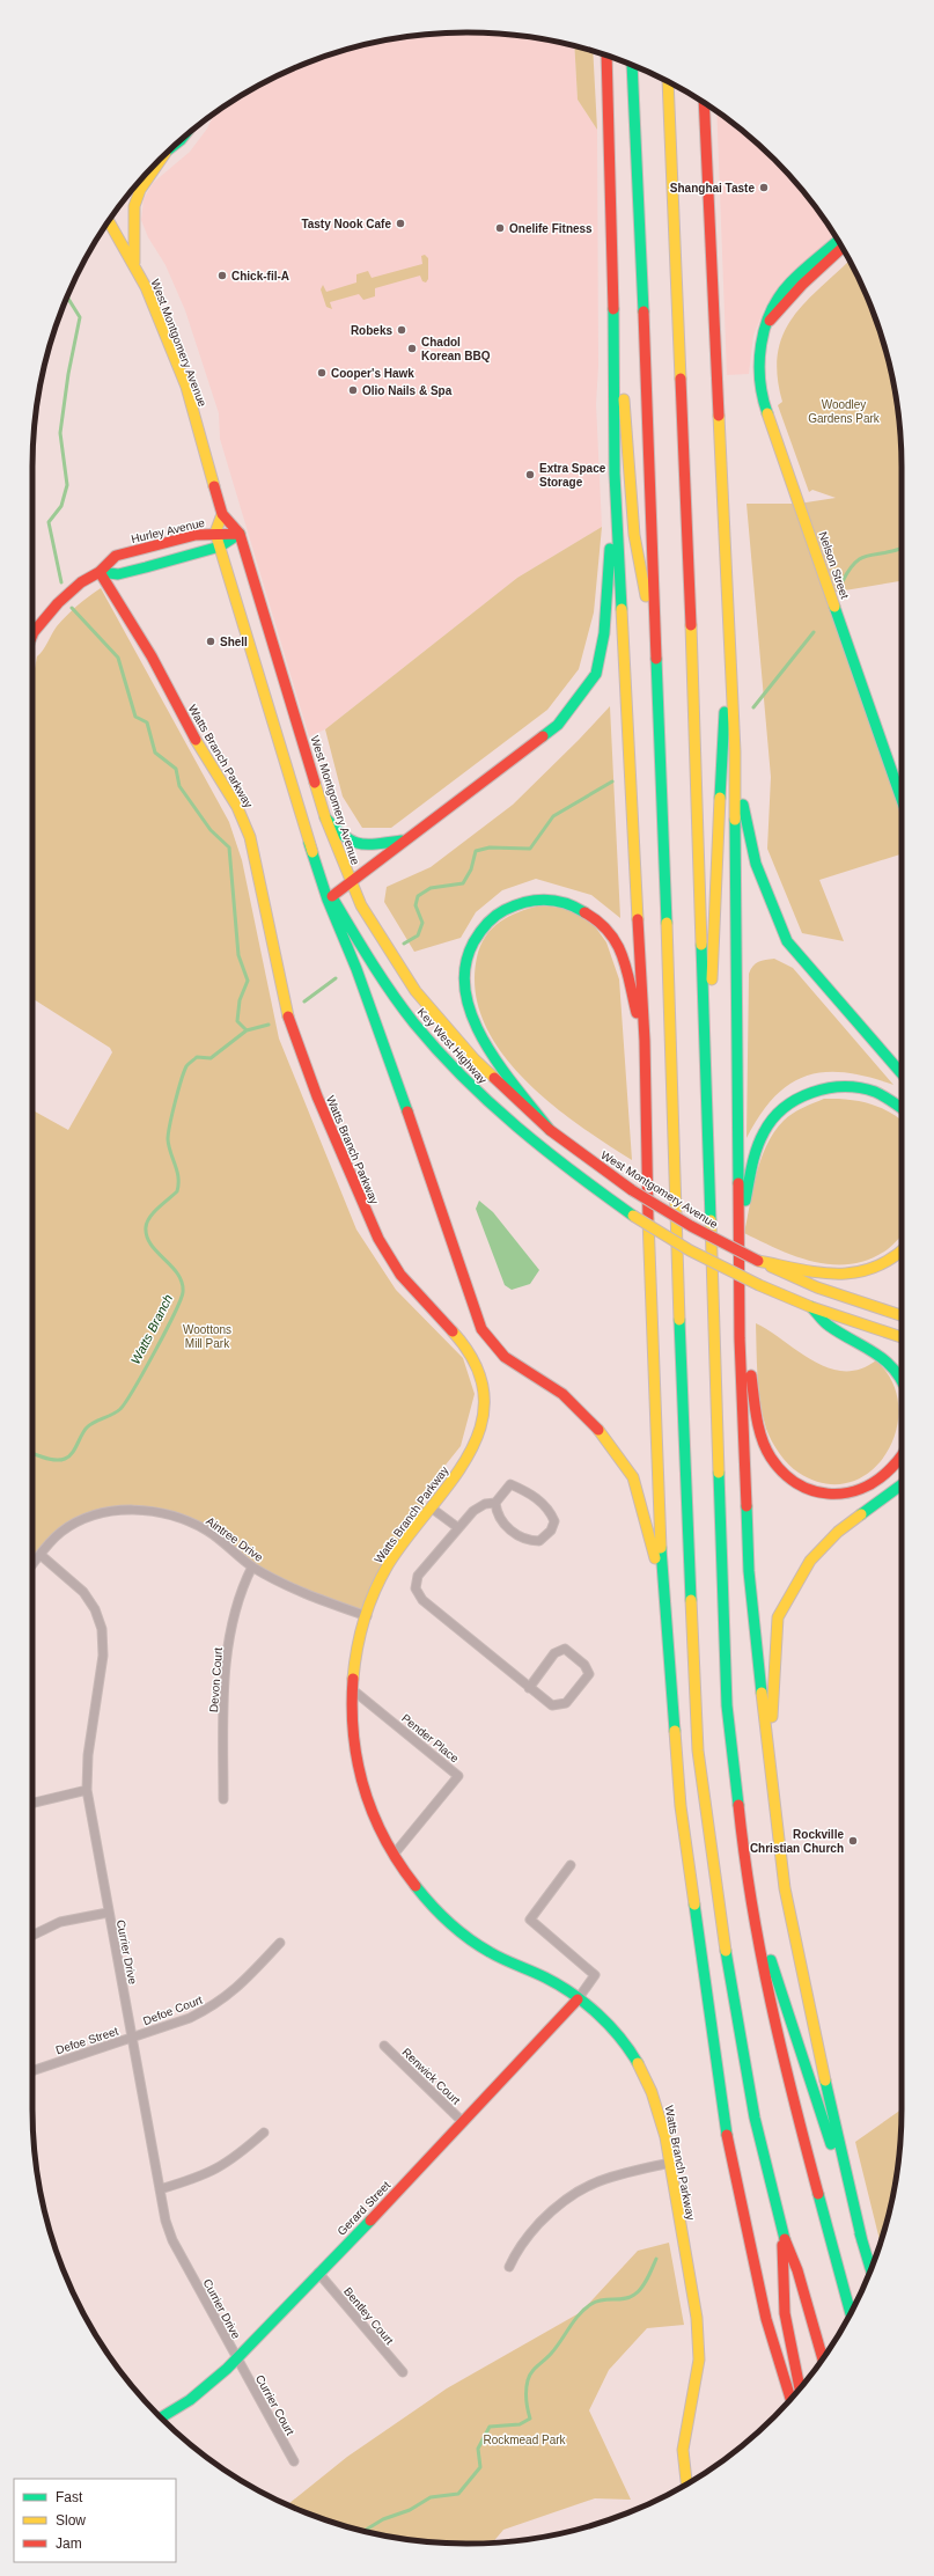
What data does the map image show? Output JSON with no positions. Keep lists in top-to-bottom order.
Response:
{
  "streets": {
    "main road": [
      "West Montgomery Avenue",
      "Hurley Avenue",
      "Nelson Street",
      "Watts Branch Parkway",
      "Key West Highway",
      "Gerard Street"
    ],
    "street": [
      "Aintree Drive",
      "Devon Court",
      "Pender Place",
      "Currier Drive",
      "Defoe Court",
      "Defoe Street",
      "Renwick Court",
      "Bentley Court",
      "Currier Court"
    ]
  },
  "crossings": [
    ["West Montgomery Avenue", "Hurley Avenue"],
    ["Hurley Avenue", "Watts Branch Parkway"],
    ["Watts Branch Parkway", "Aintree Drive"],
    ["Watts Branch Parkway", "Pender Place"],
    ["Watts Branch Parkway", "Gerard Street"],
    ["Aintree Drive", "Devon Court"],
    ["Aintree Drive", "Currier Drive"],
    ["Currier Drive", "Defoe Court"],
    ["Currier Drive", "Defoe Street"],
    ["Currier Drive", "Gerard Street"],
    ["Currier Drive", "Currier Court"],
    ["Defoe Court", "Defoe Street"],
    ["Renwick Court", "Gerard Street"],
    ["Gerard Street", "Bentley Court"],
    ["Gerard Street", "Currier Court"]
  ],
  "water": ["Watts Branch"],
  "parks": ["Woodley Gardens Park", "Woottons Mill Park", "Rockmead Park"],
  "places": [
    "Shanghai Taste",
    "Tasty Nook Cafe",
    "Onelife Fitness",
    "Chick-fil-A",
    "Robeks",
    "Chadol Korean BBQ",
    "Cooper's Hawk",
    "Olio Nails & Spa",
    "Extra Space Storage",
    "Shell",
    "Rockville Christian Church"
  ],
  "legend": ["Fast", "Slow", "Jam"]
}
